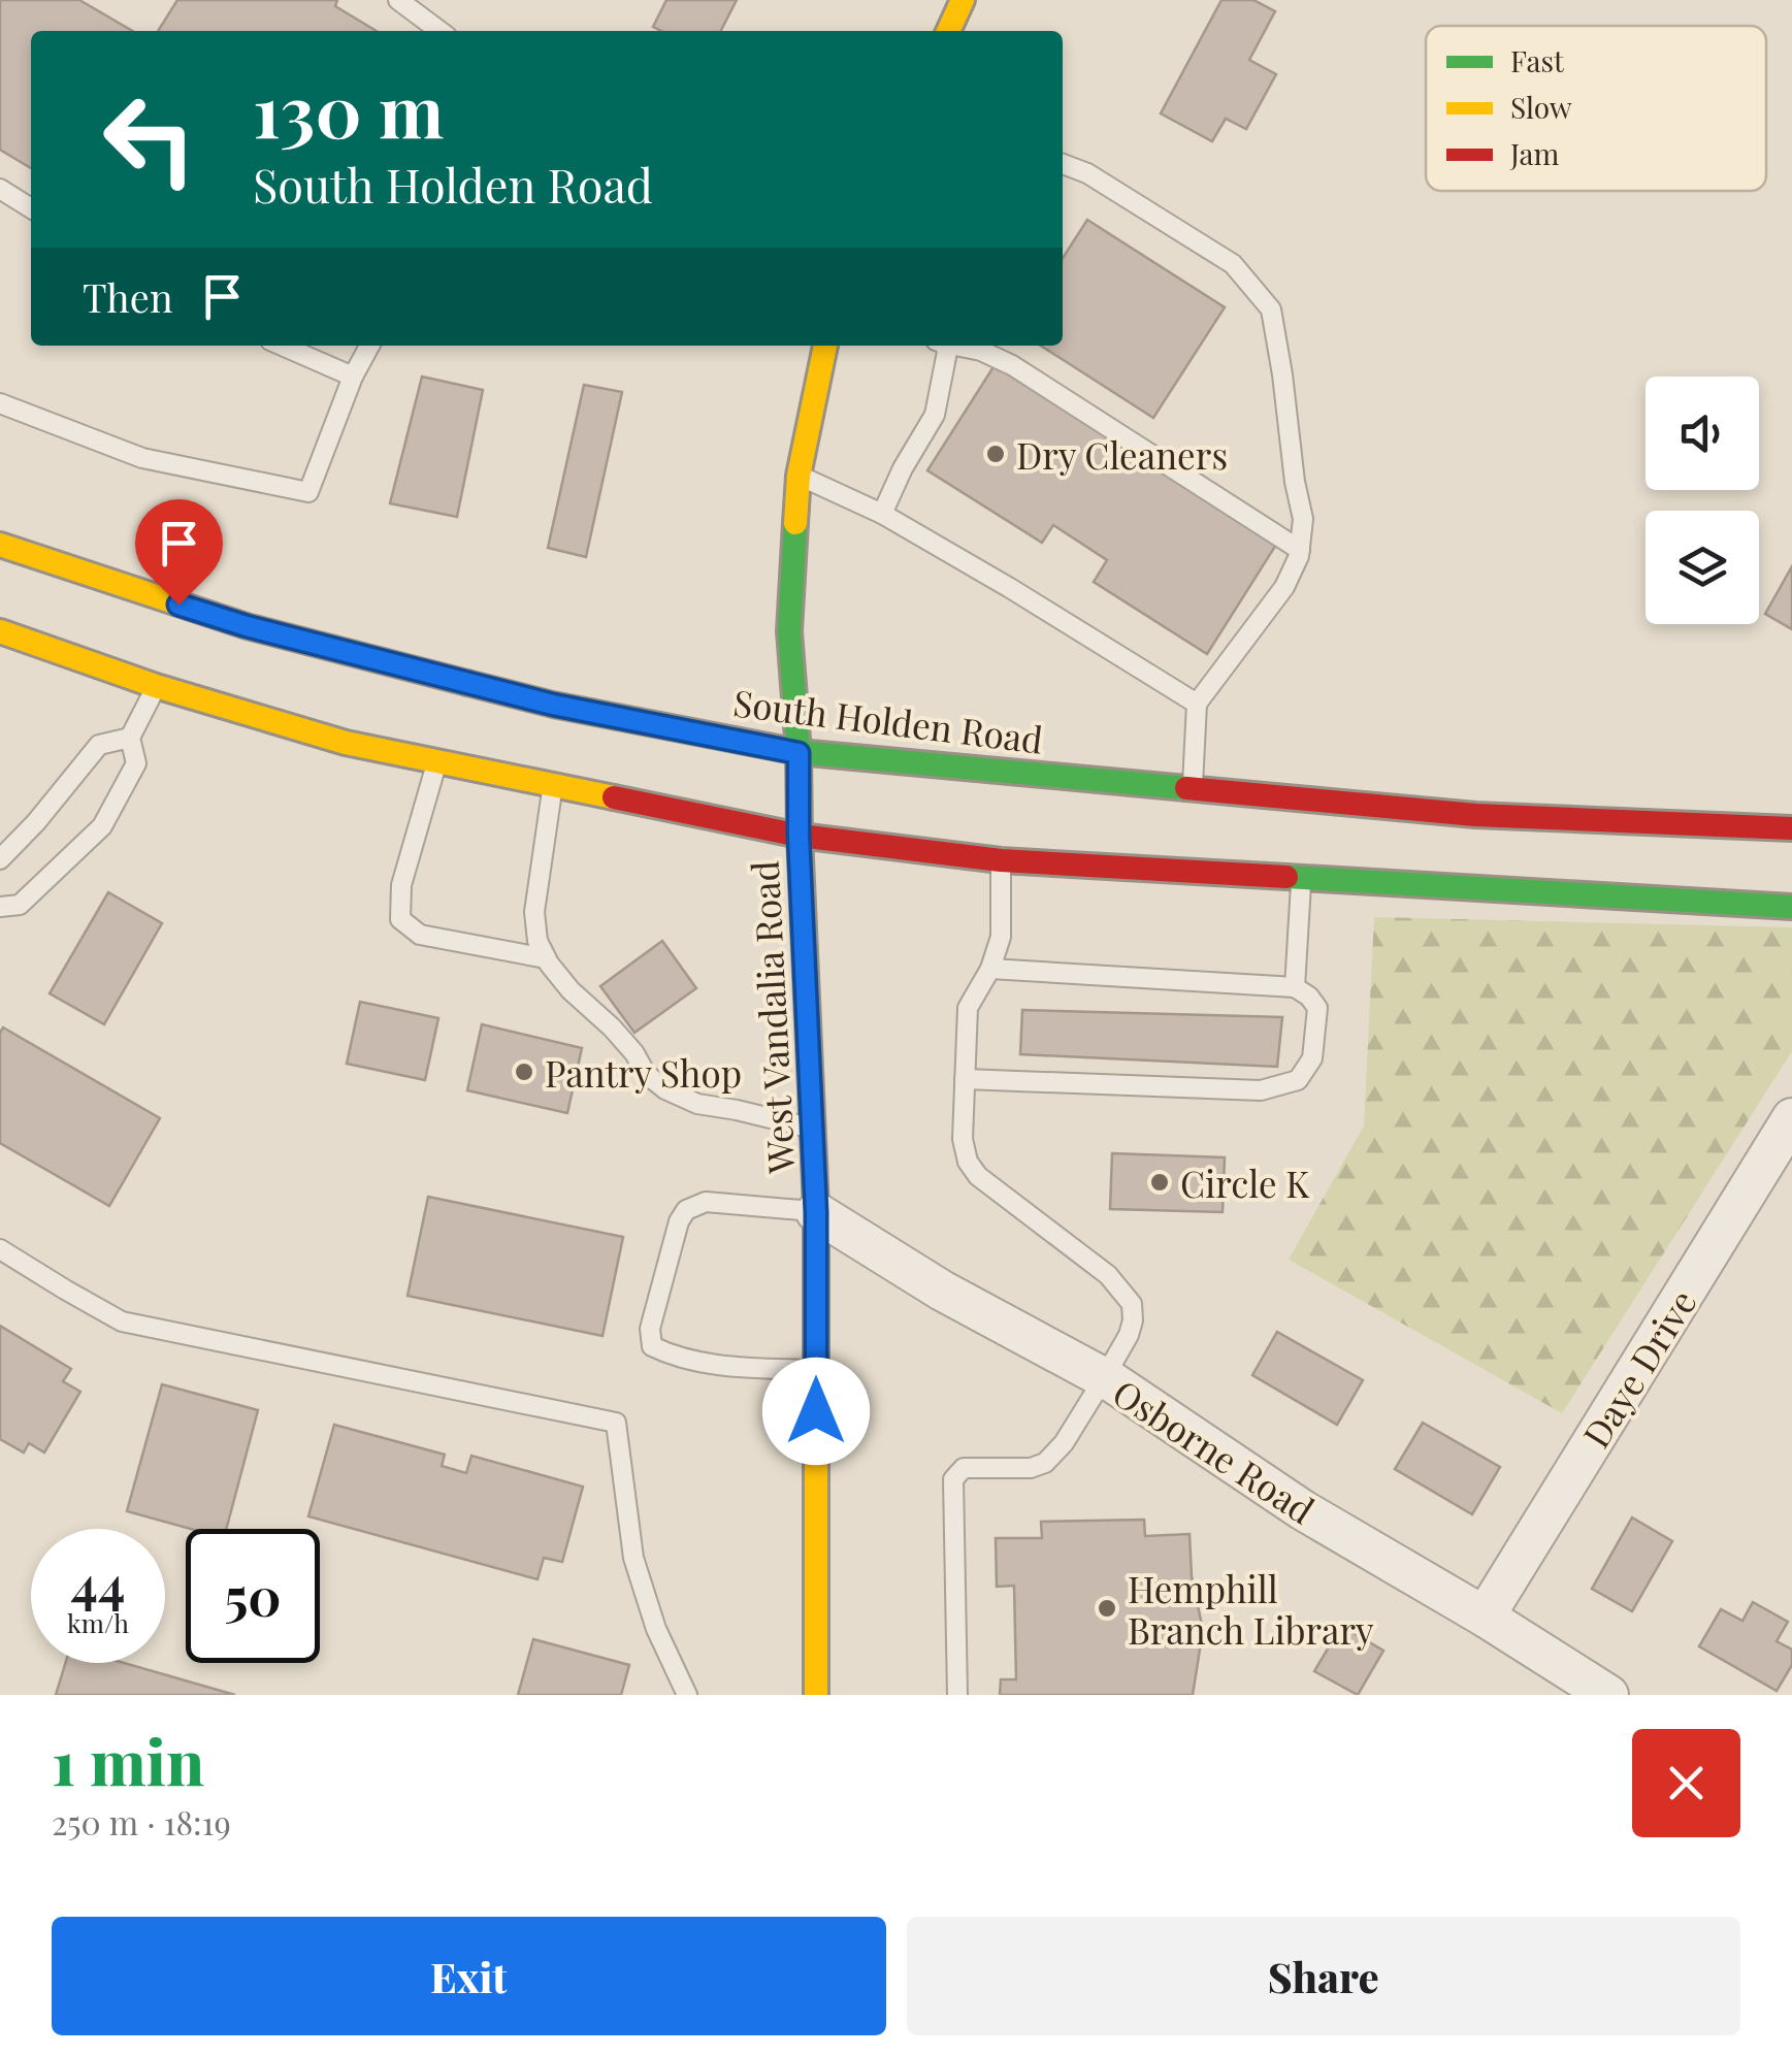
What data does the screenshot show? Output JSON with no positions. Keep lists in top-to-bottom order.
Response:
{
  "streets": {
    "main road": ["South Holden Road", "West Vandalia Road"],
    "street": ["Daye Drive", "Osborne Road"]
  },
  "crossings": [
    ["South Holden Road", "West Vandalia Road"],
    ["West Vandalia Road", "Osborne Road"],
    ["Daye Drive", "Osborne Road"]
  ],
  "places": [
    "Dry Cleaners",
    "Pantry Shop",
    "Circle K",
    "Hemphill Branch Library"
  ],
  "legend": ["Fast", "Slow", "Jam"],
  "page": {
    "turn": ["130 m", "South Holden Road"],
    "then": "Then",
    "speed": "44 km/h",
    "limit": "50",
    "heading": ["1 min", "250 m · 18:19"],
    "buttons": ["Exit", "Share"]
  }
}
